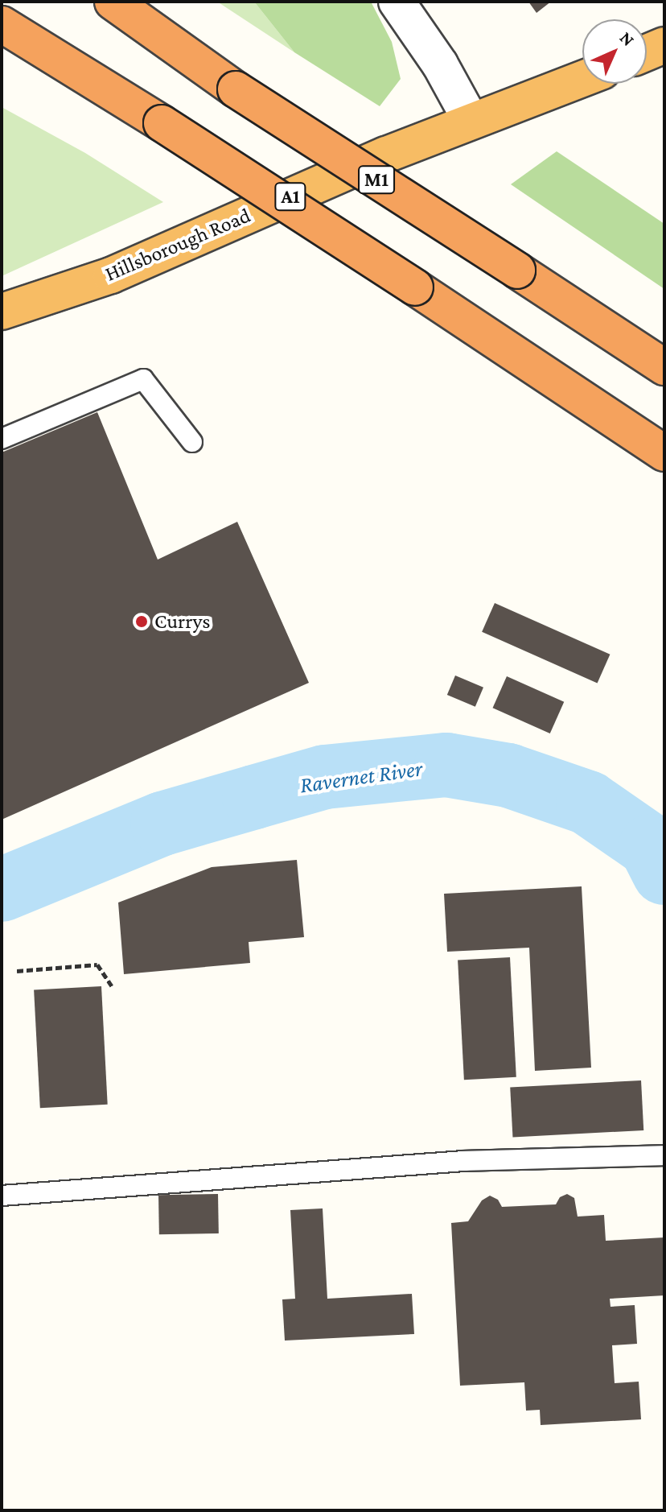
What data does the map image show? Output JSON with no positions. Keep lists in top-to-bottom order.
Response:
{
  "streets": {
    "highway": ["M1", "A1", "Hillsborough Road"]
  },
  "water": ["Ravernet River"],
  "places": ["Currys"],
  "north": "top right"
}
